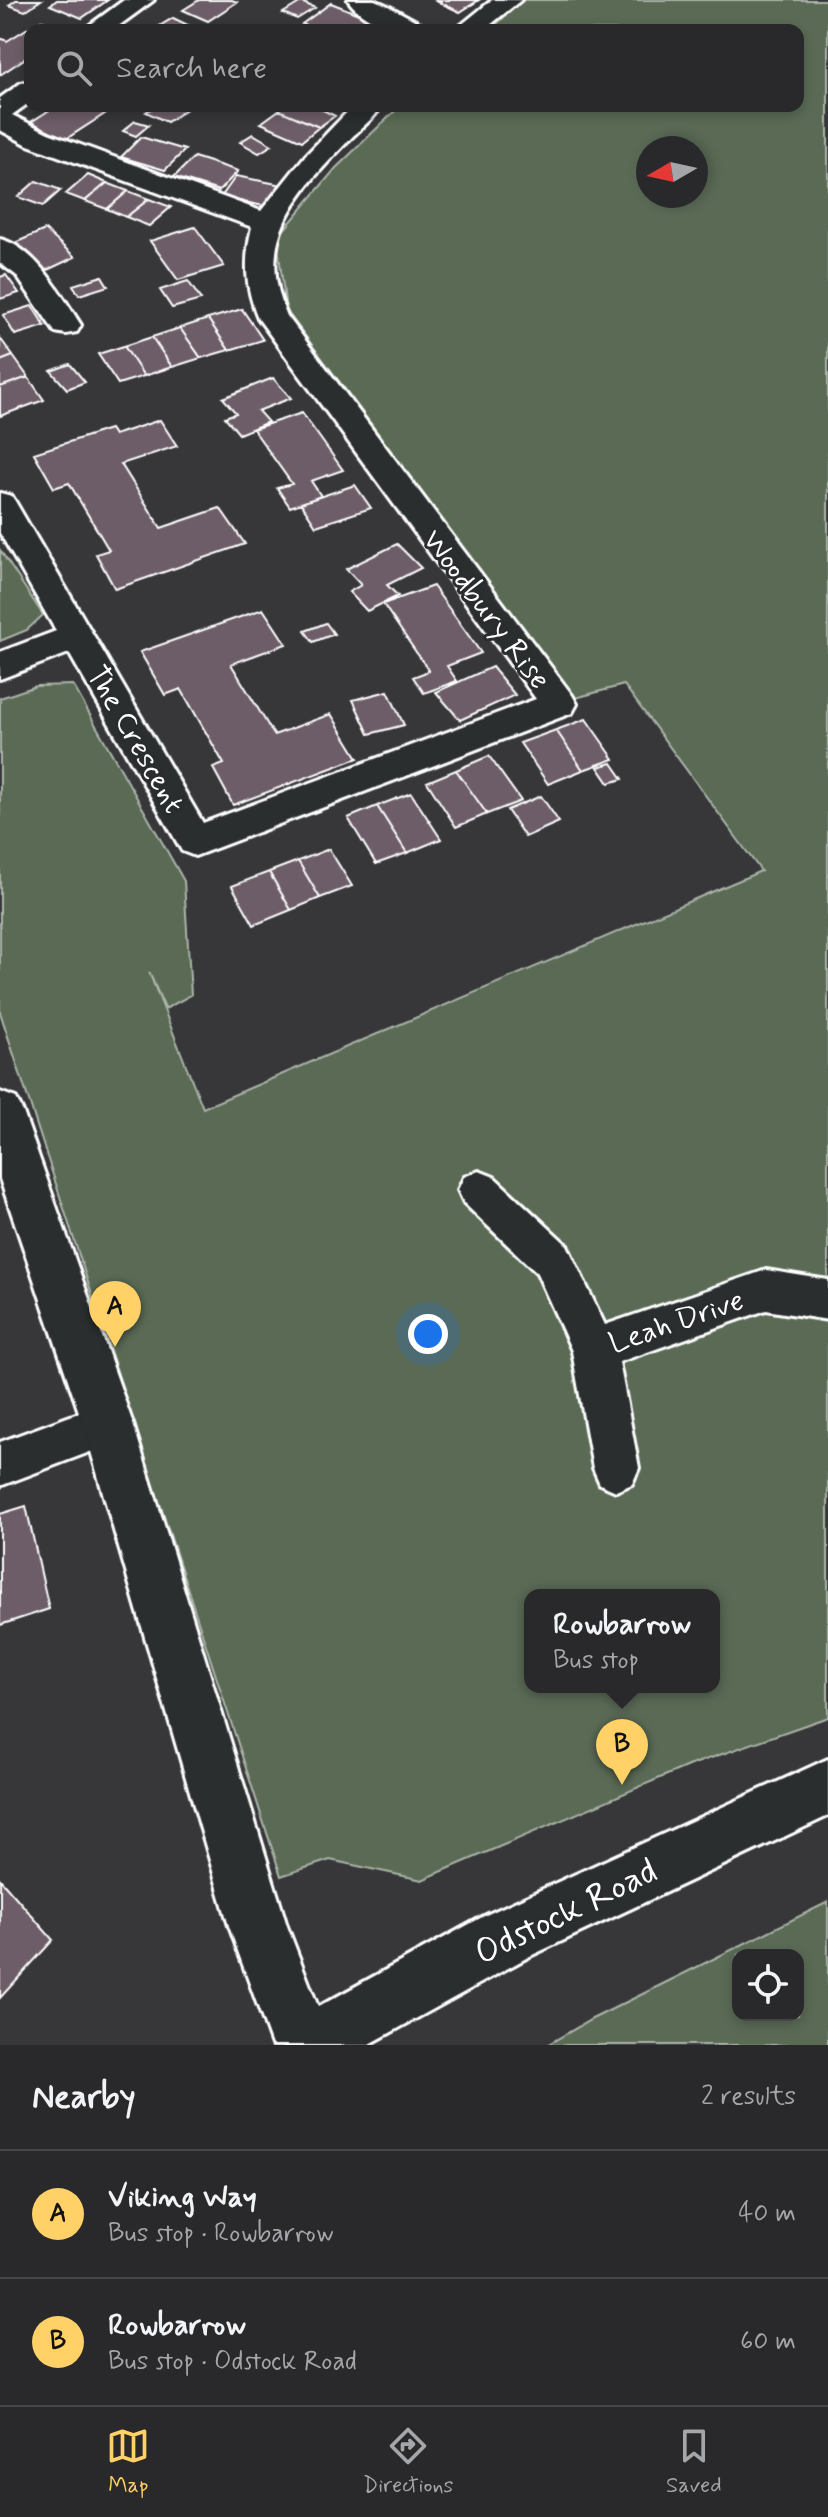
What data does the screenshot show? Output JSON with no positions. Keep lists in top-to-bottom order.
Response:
{
  "streets": {
    "street": [
      "Woodbury Rise",
      "The Crescent",
      "Leah Drive",
      "Odstock Road"
    ]
  },
  "crossings": [
    ["Woodbury Rise", "The Crescent"]
  ],
  "north": "left",
  "page": {
    "search": "Search here",
    "pins": ["A", "B"],
    "popup": ["Rowbarrow", "Bus stop"],
    "heading": ["Nearby", "2 results"],
    "list": [
      {
        "mark": "A",
        "name": "Viking Way",
        "note": "Bus stop · Rowbarrow",
        "value": "40 m"
      },
      {
        "mark": "B",
        "name": "Rowbarrow",
        "note": "Bus stop · Odstock Road",
        "value": "60 m"
      }
    ],
    "nav": ["Map", "Directions", "Saved"]
  }
}
